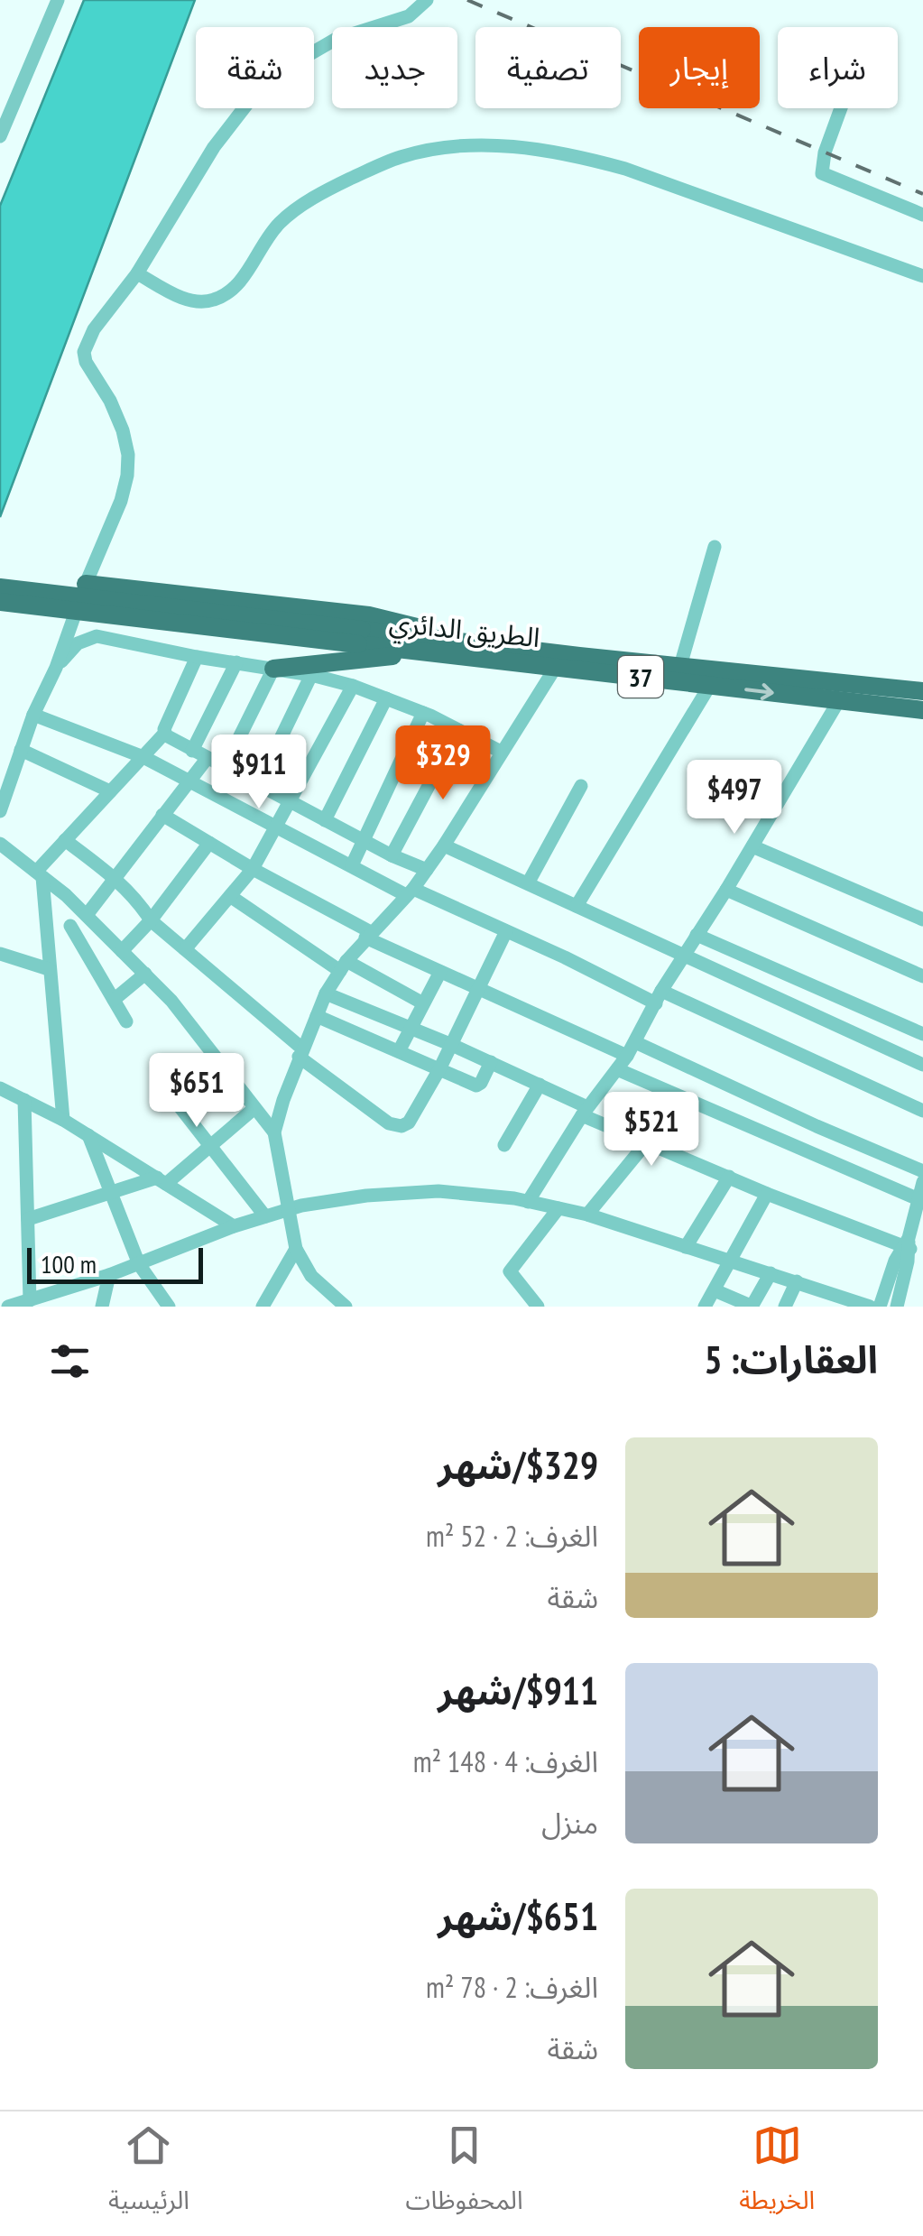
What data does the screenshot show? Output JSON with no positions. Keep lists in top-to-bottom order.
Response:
{
  "streets": {
    "highway": ["الطريق الدائري", "37"]
  },
  "scale_bar": "100 m",
  "page": {
    "chip": [
      "شراء",
      "إيجار",
      "تصفية",
      "جديد",
      "شقة"
    ],
    "price": [
      "$329",
      "$911",
      "$497",
      "$651",
      "$521"
    ],
    "scale": "100 m",
    "heading": "العقارات: 5",
    "list": [
      {
        "name": "$329/شهر",
        "note": "الغرف: 2 · 52 m² · شقة"
      },
      {
        "name": "$911/شهر",
        "note": "الغرف: 4 · 148 m² · منزل"
      },
      {
        "name": "$651/شهر",
        "note": "الغرف: 2 · 78 m² · شقة"
      }
    ],
    "tabs": ["الخريطة", "المحفوظات", "الرئيسية"]
  }
}
